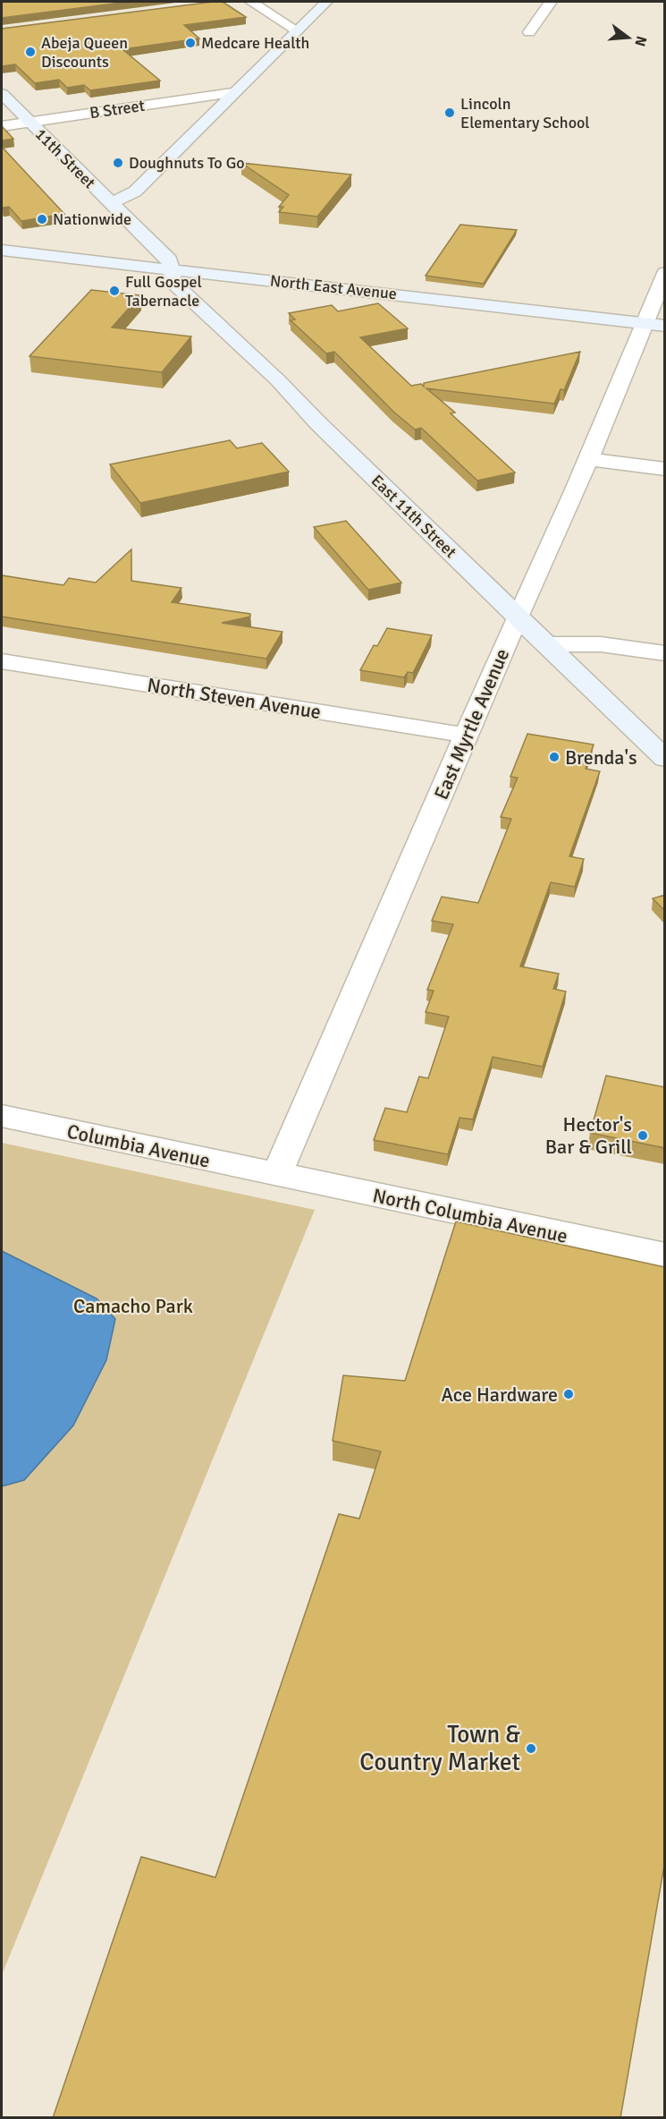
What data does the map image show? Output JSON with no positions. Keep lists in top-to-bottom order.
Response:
{
  "streets": {
    "main road": ["11th Street", "North East Avenue", "East 11th Street"],
    "street": [
      "B Street",
      "North Steven Avenue",
      "East Myrtle Avenue",
      "Columbia Avenue",
      "North Columbia Avenue"
    ]
  },
  "crossings": [
    ["B Street", "11th Street"],
    ["11th Street", "North East Avenue"],
    ["11th Street", "East 11th Street"],
    ["North East Avenue", "East 11th Street"],
    ["North East Avenue", "East Myrtle Avenue"],
    ["East 11th Street", "East Myrtle Avenue"],
    ["North Steven Avenue", "East Myrtle Avenue"],
    ["East Myrtle Avenue", "Columbia Avenue"],
    ["East Myrtle Avenue", "North Columbia Avenue"],
    ["Columbia Avenue", "North Columbia Avenue"]
  ],
  "parks": ["Camacho Park"],
  "places": [
    "Medcare Health",
    "Abeja Queen Discounts",
    "Lincoln Elementary School",
    "Doughnuts To Go",
    "Nationwide",
    "Full Gospel Tabernacle",
    "Brenda's",
    "Hector's Bar & Grill",
    "Ace Hardware",
    "Town & Country Market"
  ],
  "north": "right"
}
